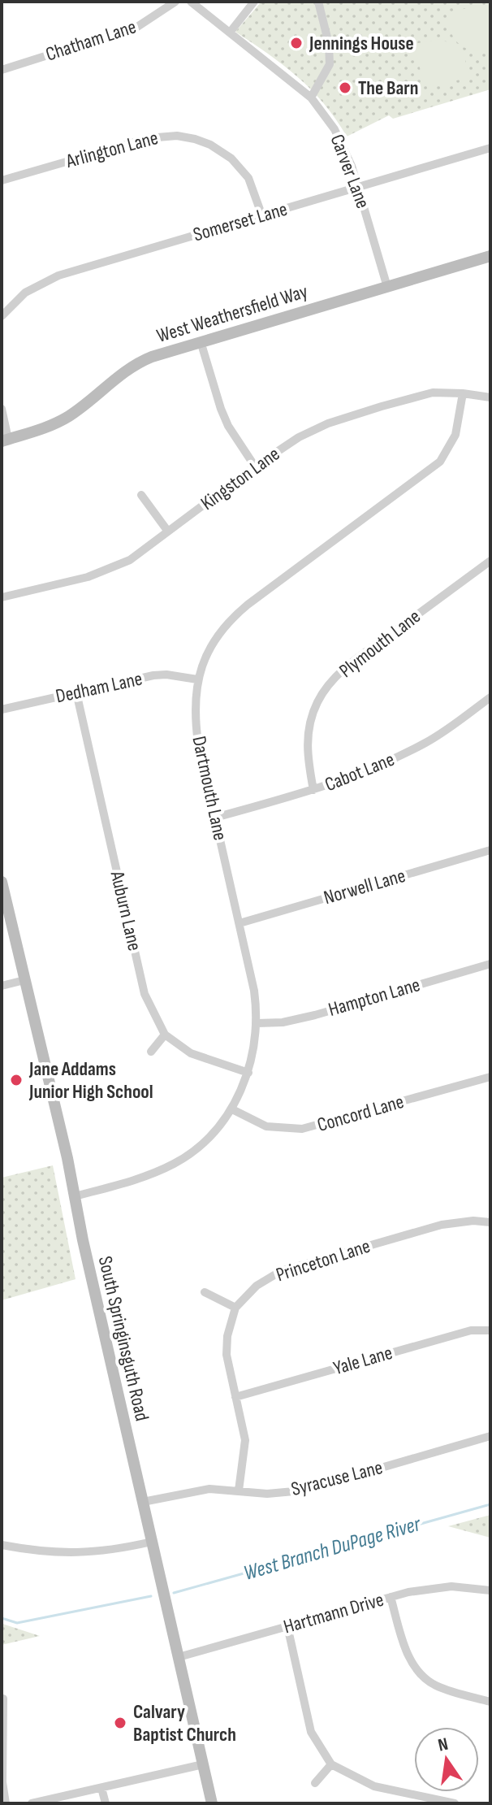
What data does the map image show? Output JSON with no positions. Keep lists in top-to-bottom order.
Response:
{
  "streets": {
    "street": [
      "Chatham Lane",
      "Arlington Lane",
      "Carver Lane",
      "Somerset Lane",
      "West Weathersfield Way",
      "Kingston Lane",
      "Plymouth Lane",
      "Dedham Lane",
      "Cabot Lane",
      "Dartmouth Lane",
      "Norwell Lane",
      "Auburn Lane",
      "Hampton Lane",
      "Concord Lane",
      "Princeton Lane",
      "South Springinsguth Road",
      "Yale Lane",
      "Syracuse Lane",
      "Hartmann Drive"
    ]
  },
  "crossings": [
    ["Arlington Lane", "Somerset Lane"],
    ["Carver Lane", "Somerset Lane"],
    ["Carver Lane", "West Weathersfield Way"],
    ["Kingston Lane", "Dartmouth Lane"],
    ["Plymouth Lane", "Cabot Lane"],
    ["Dedham Lane", "Dartmouth Lane"],
    ["Dedham Lane", "Auburn Lane"],
    ["Cabot Lane", "Dartmouth Lane"],
    ["Dartmouth Lane", "Norwell Lane"],
    ["Dartmouth Lane", "Auburn Lane"],
    ["Dartmouth Lane", "Hampton Lane"],
    ["Dartmouth Lane", "Concord Lane"],
    ["Dartmouth Lane", "South Springinsguth Road"],
    ["South Springinsguth Road", "Syracuse Lane"],
    ["South Springinsguth Road", "Hartmann Drive"]
  ],
  "water": ["West Branch DuPage River"],
  "places": [
    "Jennings House",
    "The Barn",
    "Jane Addams Junior High School",
    "Calvary Baptist Church"
  ],
  "north": "top"
}
